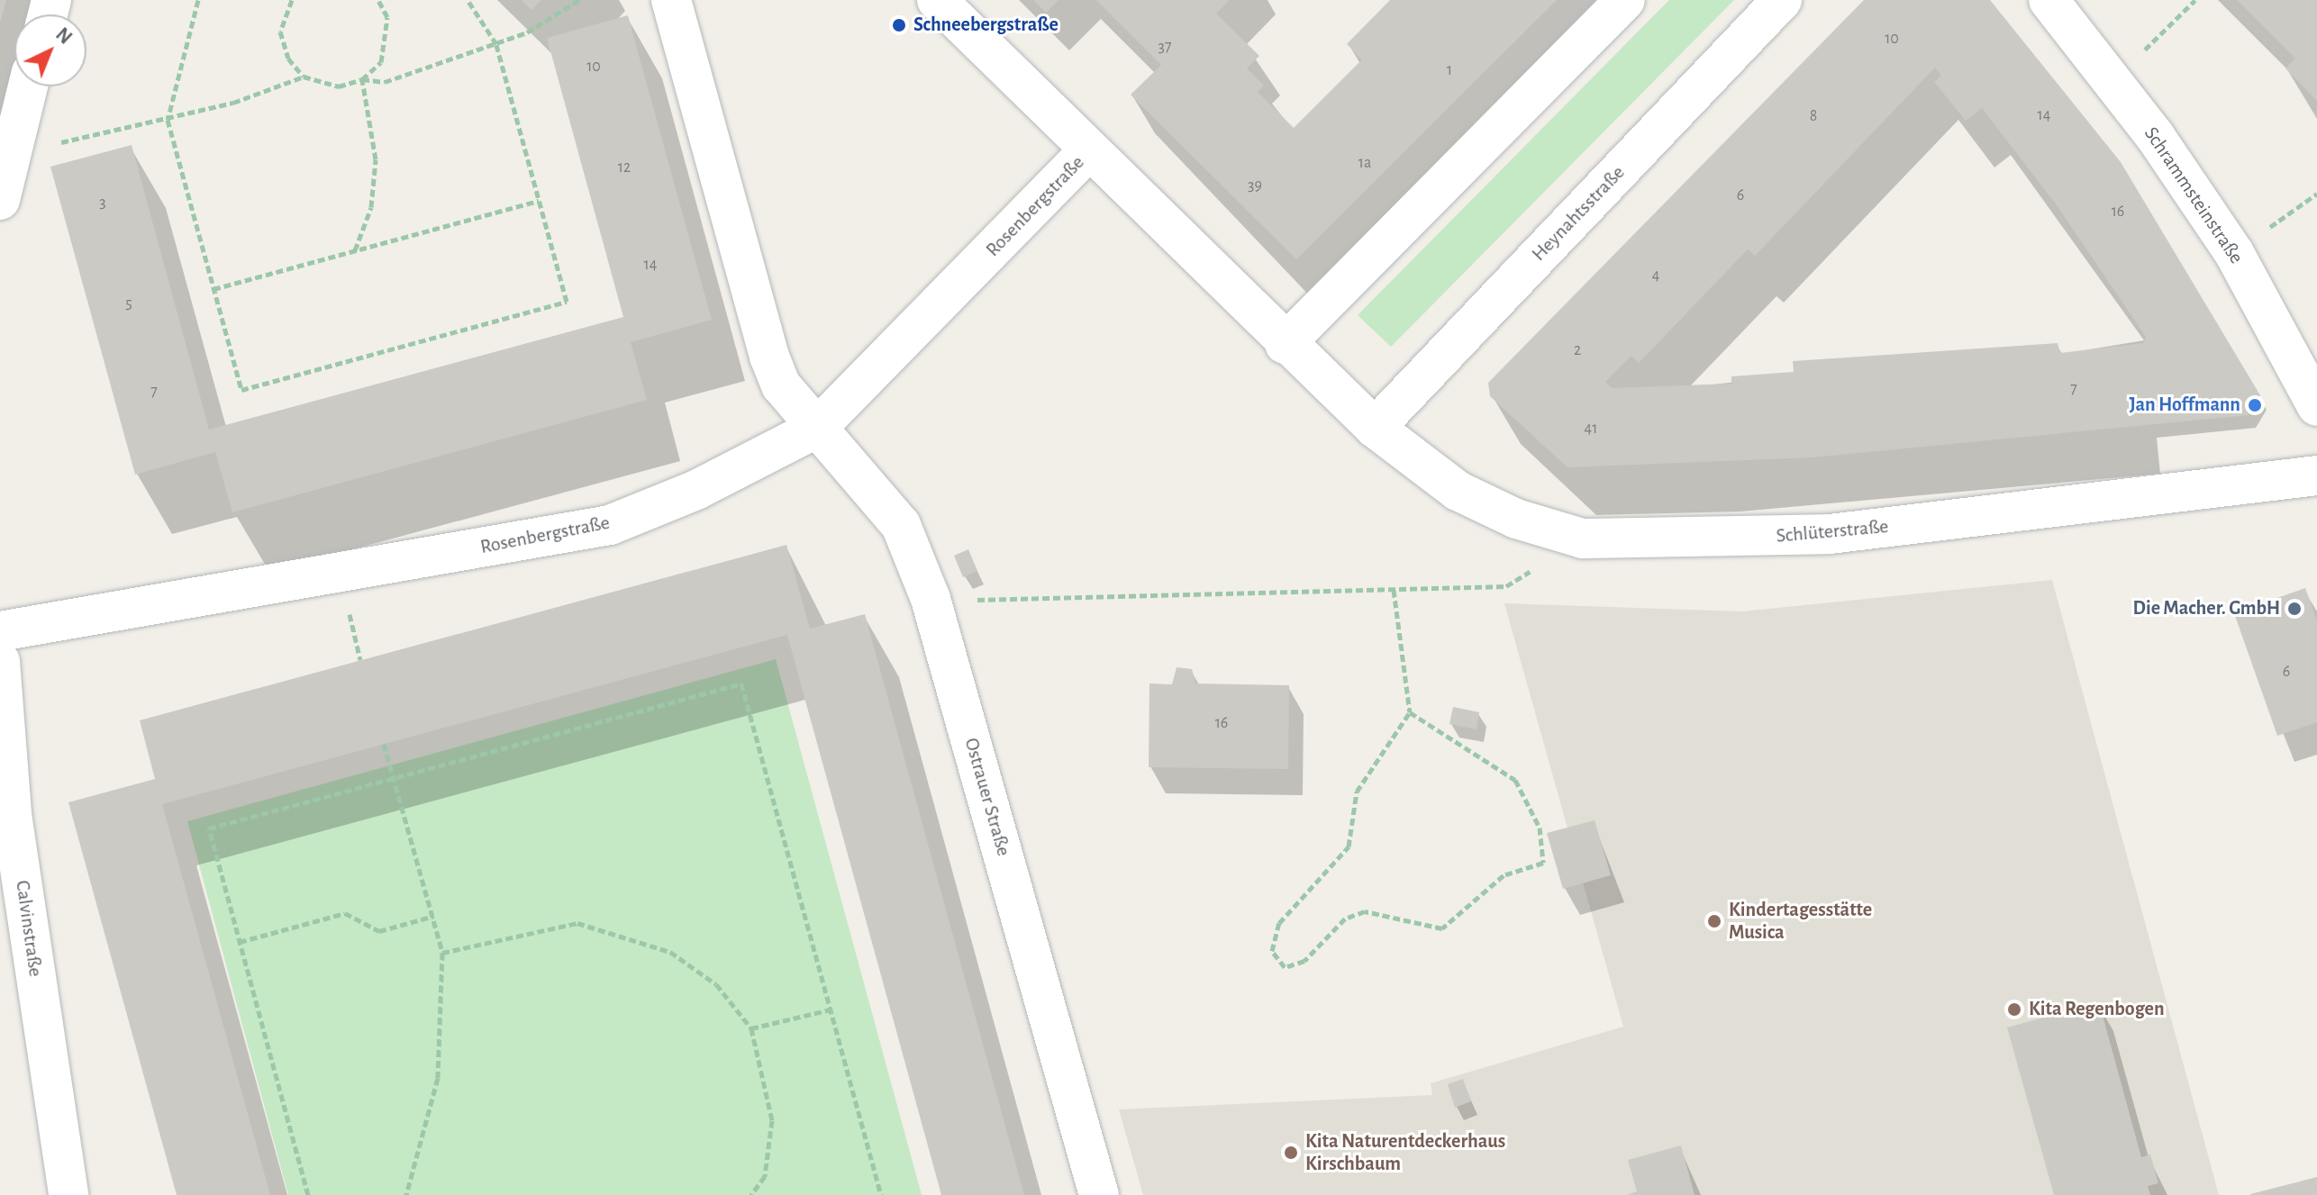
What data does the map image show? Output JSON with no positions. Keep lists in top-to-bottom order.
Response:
{
  "streets": {
    "street": [
      "Schrammsteinstraße",
      "Rosenbergstraße",
      "Heynahtsstraße",
      "Schlüterstraße",
      "Ostrauer Straße",
      "Calvinstraße"
    ]
  },
  "crossings": [
    ["Rosenbergstraße", "Ostrauer Straße"],
    ["Heynahtsstraße", "Schlüterstraße"]
  ],
  "places": [
    "Schneebergstraße",
    "Jan Hoffmann",
    "Die Macher. GmbH",
    "Kindertagesstätte Musica",
    "Kita Regenbogen",
    "Kita Naturentdeckerhaus Kirschbaum"
  ],
  "house_numbers": [
    "10",
    "37",
    "10",
    "1",
    "14",
    "8",
    "1a",
    "12",
    "39",
    "6",
    "3",
    "16",
    "14",
    "4",
    "5",
    "2",
    "7",
    "7",
    "41",
    "6",
    "16"
  ],
  "north": "top right"
}
